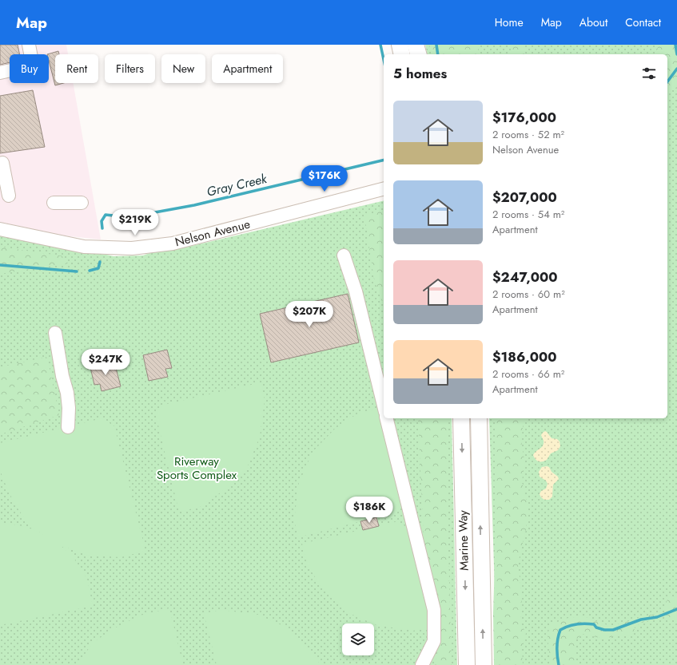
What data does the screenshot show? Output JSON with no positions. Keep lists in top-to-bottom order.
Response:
{
  "streets": {
    "main road": ["Marine Way"],
    "street": ["Nelson Avenue"]
  },
  "water": ["Gray Creek"],
  "parks": ["Riverway Sports Complex"],
  "page": {
    "header": "Map",
    "nav": [
      "Home",
      "Map",
      "About",
      "Contact"
    ],
    "chip": [
      "Buy",
      "Rent",
      "Filters",
      "New",
      "Apartment"
    ],
    "heading": "5 homes",
    "list": [
      {
        "name": "$176,000",
        "note": "2 rooms · 52 m² · Nelson Avenue"
      },
      {
        "name": "$207,000",
        "note": "2 rooms · 54 m² · Apartment"
      },
      {
        "name": "$247,000",
        "note": "2 rooms · 60 m² · Apartment"
      },
      {
        "name": "$186,000",
        "note": "2 rooms · 66 m² · Apartment"
      }
    ],
    "price": [
      "$176K",
      "$219K",
      "$207K",
      "$247K",
      "$186K"
    ]
  }
}
